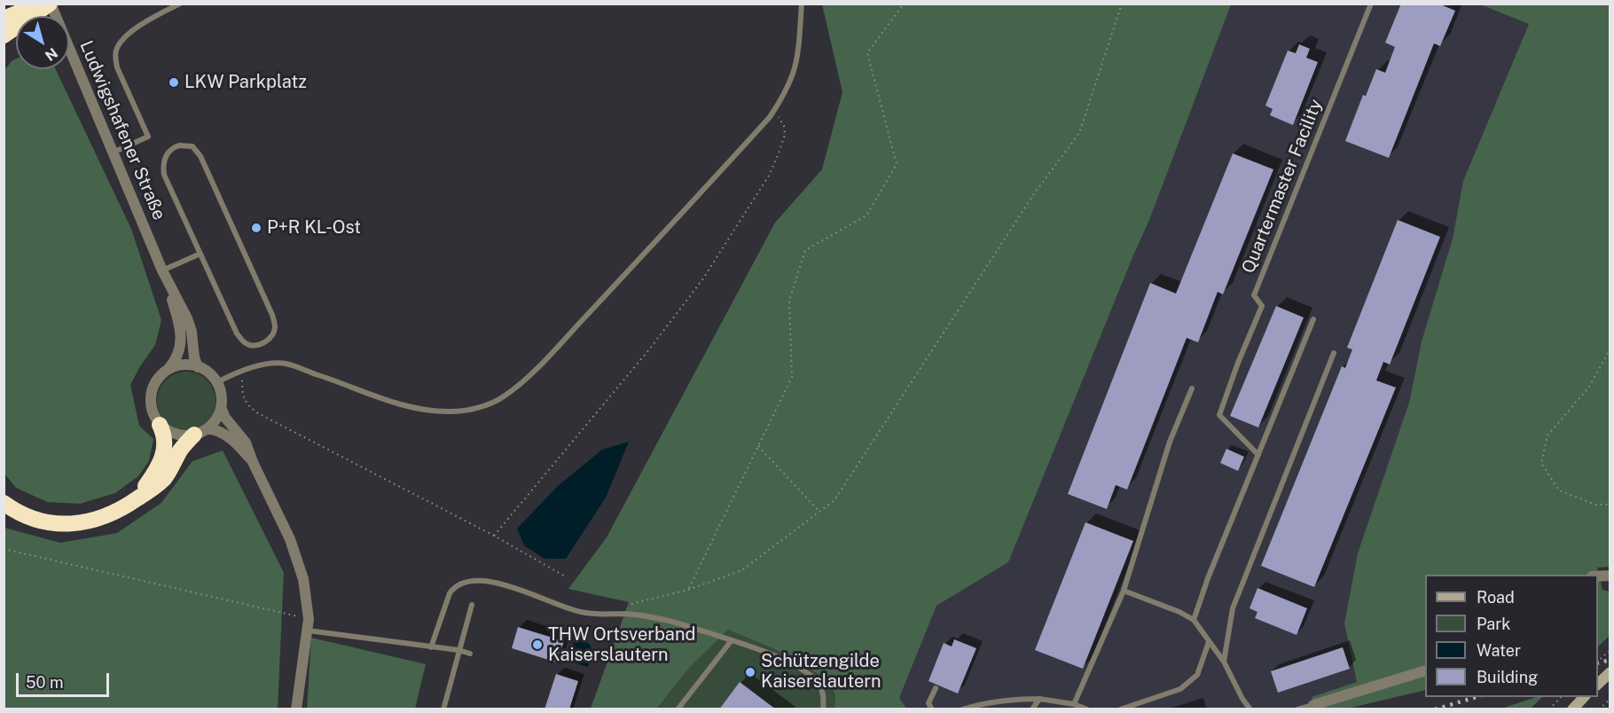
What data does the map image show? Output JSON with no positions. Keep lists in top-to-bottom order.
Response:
{
  "streets": {
    "street": ["Ludwigshafener Straße"],
    "lane": ["Quartermaster Facility"]
  },
  "places": [
    "LKW Parkplatz",
    "P+R KL-Ost",
    "THW Ortsverband Kaiserslautern",
    "Schützengilde Kaiserslautern"
  ],
  "legend": [
    "Road",
    "Park",
    "Water",
    "Building"
  ],
  "scale_bar": "50 m",
  "north": "bottom right"
}
